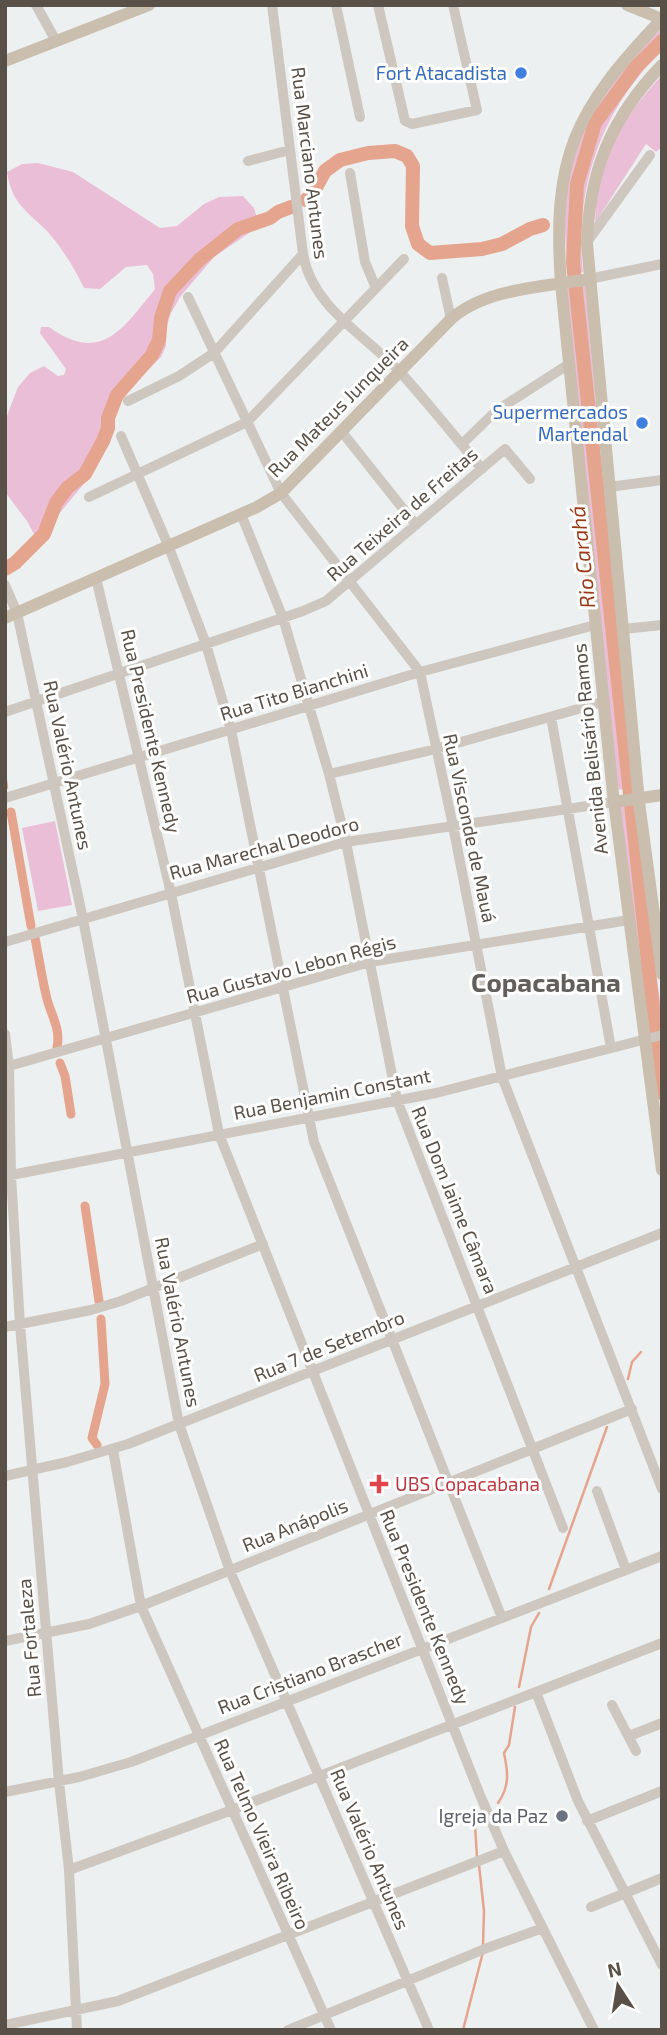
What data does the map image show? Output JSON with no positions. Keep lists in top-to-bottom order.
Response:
{
  "streets": {
    "main road": ["Rua Mateus Junqueira", "Avenida Belisário Ramos", "Rua Marechal Deodoro"],
    "street": [
      "Rua Marciano Antunes",
      "Rua Teixeira de Freitas",
      "Rua Tito Bianchini",
      "Rua Presidente Kennedy",
      "Rua Valério Antunes",
      "Rua Visconde de Mauá",
      "Rua Gustavo Lebon Régis",
      "Rua Benjamin Constant",
      "Rua Dom Jaime Câmara",
      "Rua 7 de Setembro",
      "Rua Anápolis",
      "Rua Fortaleza",
      "Rua Cristiano Brascher",
      "Rua Telmo Vieira Ribeiro"
    ]
  },
  "crossings": [
    ["Rua Marciano Antunes", "Rua Mateus Junqueira"],
    ["Rua Marciano Antunes", "Rua Teixeira de Freitas"],
    ["Rua Mateus Junqueira", "Rua Presidente Kennedy"],
    ["Rua Mateus Junqueira", "Avenida Belisário Ramos"],
    ["Rua Mateus Junqueira", "Rua Valério Antunes"],
    ["Rua Mateus Junqueira", "Rua Visconde de Mauá"],
    ["Rua Mateus Junqueira", "Rua Dom Jaime Câmara"],
    ["Rua Teixeira de Freitas", "Rua Presidente Kennedy"],
    ["Rua Teixeira de Freitas", "Rua Valério Antunes"],
    ["Rua Teixeira de Freitas", "Rua Visconde de Mauá"],
    ["Rua Teixeira de Freitas", "Rua Dom Jaime Câmara"],
    ["Rua Tito Bianchini", "Rua Presidente Kennedy"],
    ["Rua Tito Bianchini", "Avenida Belisário Ramos"],
    ["Rua Tito Bianchini", "Rua Valério Antunes"],
    ["Rua Tito Bianchini", "Rua Visconde de Mauá"],
    ["Rua Tito Bianchini", "Rua Dom Jaime Câmara"],
    ["Rua Presidente Kennedy", "Rua Marechal Deodoro"],
    ["Rua Presidente Kennedy", "Rua Gustavo Lebon Régis"],
    ["Rua Presidente Kennedy", "Rua Benjamin Constant"],
    ["Rua Presidente Kennedy", "Rua 7 de Setembro"],
    ["Rua Presidente Kennedy", "Rua Anápolis"],
    ["Rua Presidente Kennedy", "Rua Cristiano Brascher"],
    ["Avenida Belisário Ramos", "Rua Marechal Deodoro"],
    ["Avenida Belisário Ramos", "Rua Gustavo Lebon Régis"],
    ["Avenida Belisário Ramos", "Rua Benjamin Constant"],
    ["Rua Valério Antunes", "Rua Marechal Deodoro"],
    ["Rua Valério Antunes", "Rua Gustavo Lebon Régis"],
    ["Rua Valério Antunes", "Rua Benjamin Constant"],
    ["Rua Valério Antunes", "Rua 7 de Setembro"],
    ["Rua Valério Antunes", "Rua Anápolis"],
    ["Rua Valério Antunes", "Rua Cristiano Brascher"],
    ["Rua Visconde de Mauá", "Rua Marechal Deodoro"],
    ["Rua Visconde de Mauá", "Rua Gustavo Lebon Régis"],
    ["Rua Visconde de Mauá", "Rua Benjamin Constant"],
    ["Rua Visconde de Mauá", "Rua 7 de Setembro"],
    ["Rua Visconde de Mauá", "Rua Anápolis"],
    ["Rua Marechal Deodoro", "Rua Dom Jaime Câmara"],
    ["Rua Gustavo Lebon Régis", "Rua Dom Jaime Câmara"],
    ["Rua Gustavo Lebon Régis", "Rua Fortaleza"],
    ["Rua Benjamin Constant", "Rua Dom Jaime Câmara"],
    ["Rua Benjamin Constant", "Rua Fortaleza"],
    ["Rua Dom Jaime Câmara", "Rua 7 de Setembro"],
    ["Rua Dom Jaime Câmara", "Rua Anápolis"],
    ["Rua 7 de Setembro", "Rua Fortaleza"],
    ["Rua 7 de Setembro", "Rua Telmo Vieira Ribeiro"],
    ["Rua Anápolis", "Rua Fortaleza"],
    ["Rua Anápolis", "Rua Telmo Vieira Ribeiro"],
    ["Rua Fortaleza", "Rua Cristiano Brascher"],
    ["Rua Cristiano Brascher", "Rua Telmo Vieira Ribeiro"]
  ],
  "districts": ["Copacabana"],
  "water": ["Rio Carahá"],
  "places": {
    "other": ["Fort Atacadista", "Supermercados Martendal", "Igreja da Paz"],
    "health": ["UBS Copacabana"]
  },
  "north": "top"
}
